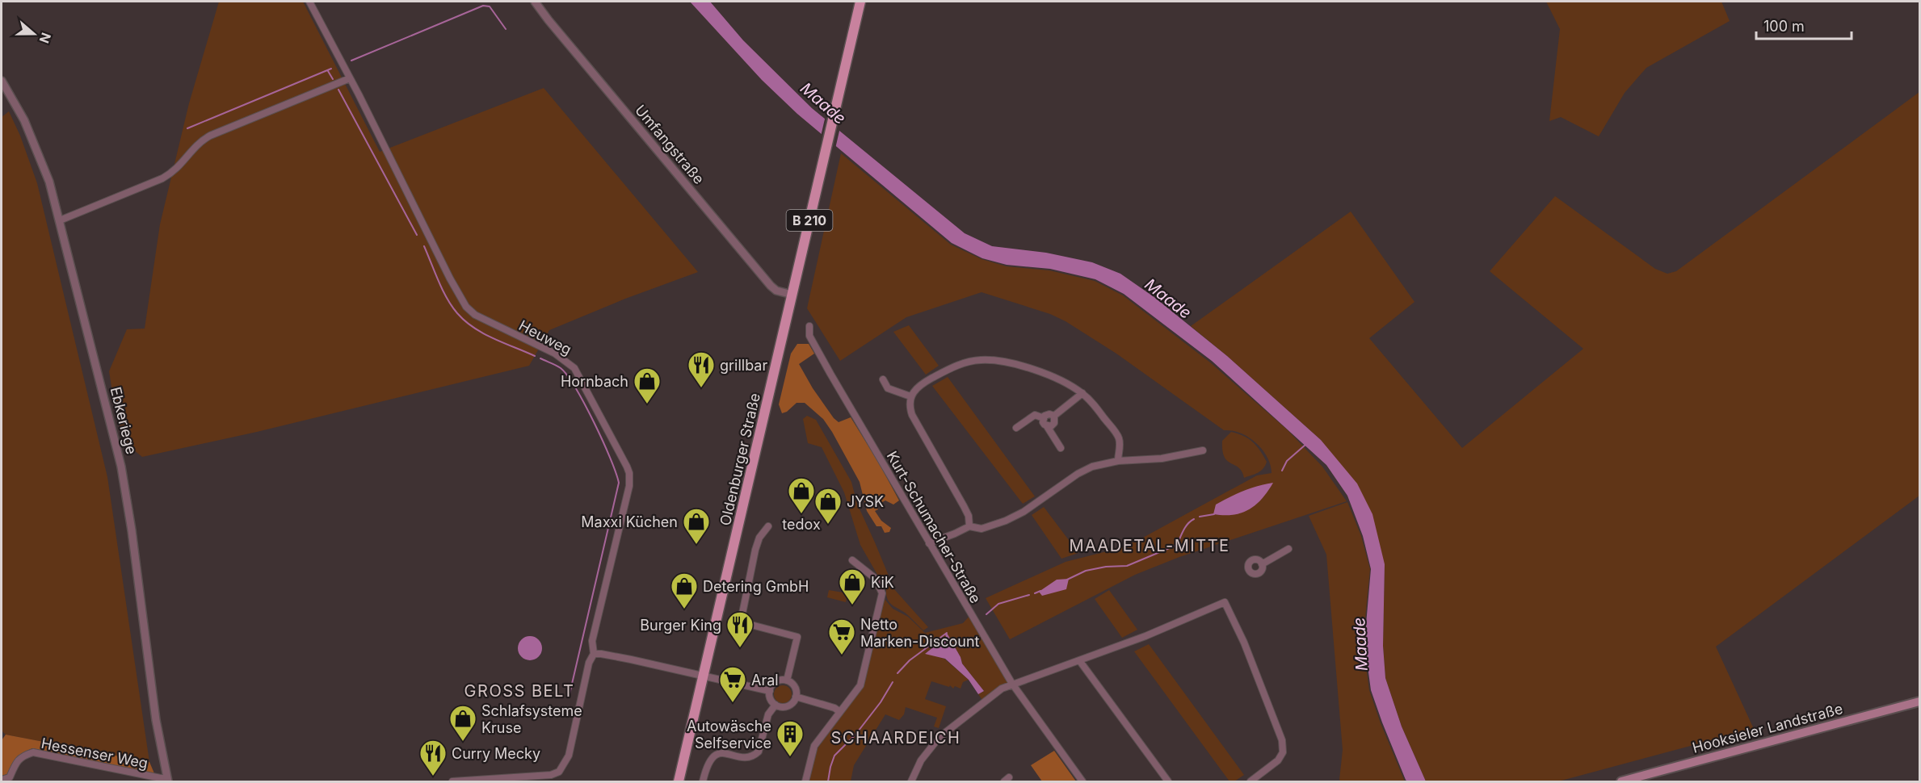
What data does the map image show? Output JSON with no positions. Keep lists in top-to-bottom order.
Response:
{
  "streets": {
    "main road": ["B 210", "Oldenburger Straße", "Hooksieler Landstraße"],
    "street": [
      "Umfangstraße",
      "Heuweg",
      "Ebkeriege",
      "Kurt-Schumacher-Straße",
      "Hessenser Weg"
    ]
  },
  "crossings": [
    ["Umfangstraße", "Oldenburger Straße"],
    ["Ebkeriege", "Hessenser Weg"]
  ],
  "districts": ["MAADETAL-MITTE", "GROSS BELT", "SCHAARDEICH"],
  "water": ["Maade"],
  "places": {
    "restaurant": ["grillbar", "Burger King", "Curry Mecky"],
    "shop": [
      "Hornbach",
      "tedox",
      "JYSK",
      "Maxxi Küchen",
      "KiK",
      "Detering GmbH",
      "Schlafsysteme Kruse"
    ],
    "supermarket": ["Netto Marken-Discount", "Aral"],
    "building": ["Autowäsche Selfservice"]
  },
  "scale_bar": "100 m",
  "north": "right"
}
